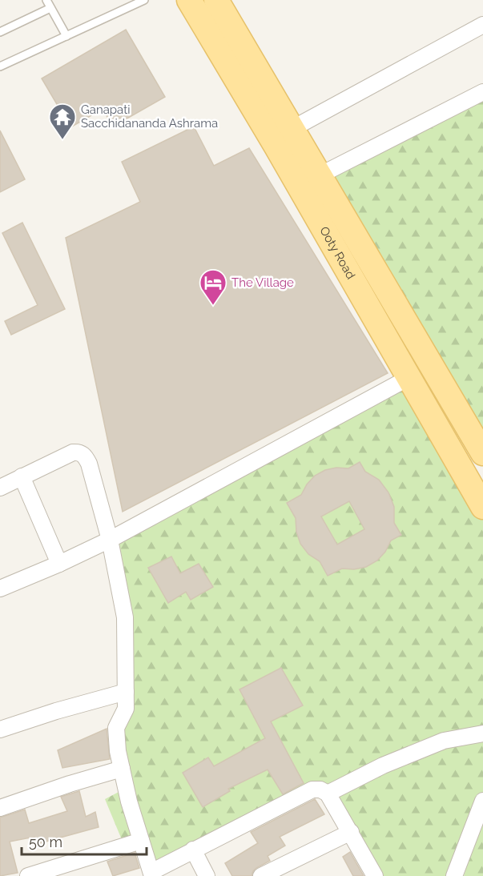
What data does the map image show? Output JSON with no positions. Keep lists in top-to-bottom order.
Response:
{
  "streets": {
    "main road": ["Ooty Road"]
  },
  "places": {
    "temple": ["Ganapati Sacchidananda Ashrama"],
    "hotel": ["The Village"]
  },
  "scale_bar": "50 m"
}
